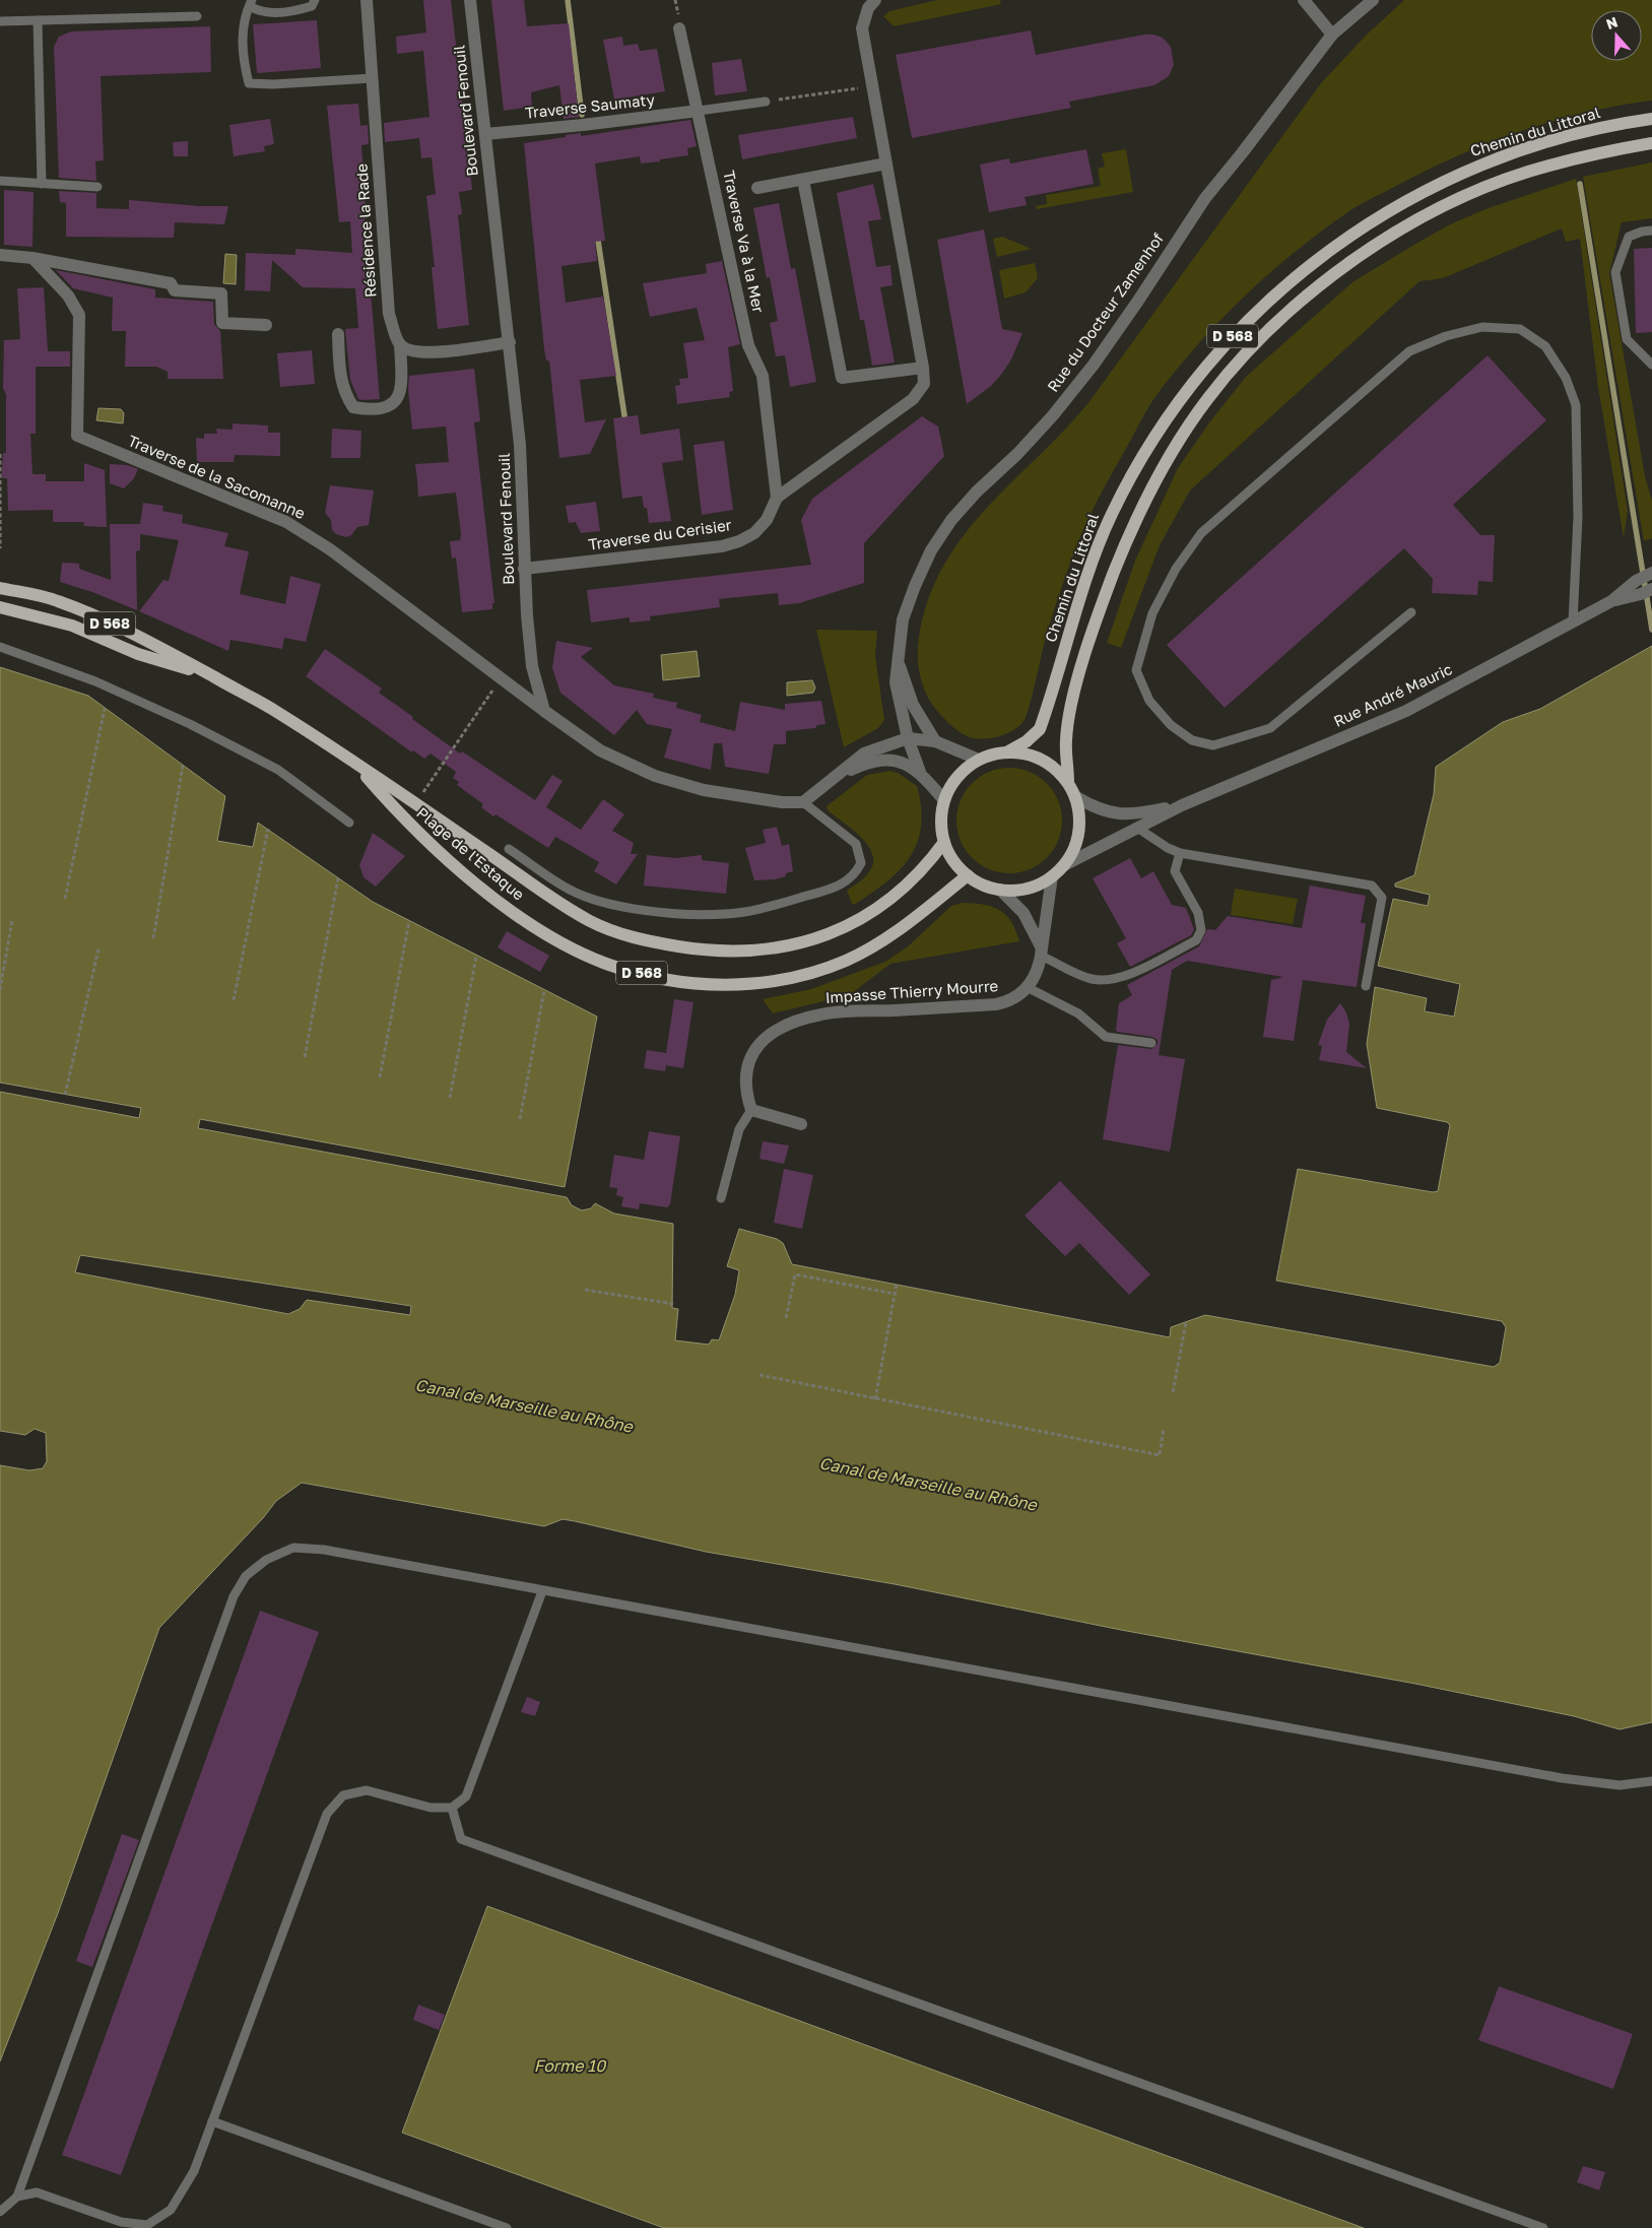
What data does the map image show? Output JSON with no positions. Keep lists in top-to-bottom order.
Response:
{
  "streets": {
    "main road": ["Chemin du Littoral", "D 568", "Plage de l'Estaque"],
    "street": [
      "Traverse Saumaty",
      "Boulevard Fenouil",
      "Résidence la Rade",
      "Traverse Va à la Mer",
      "Rue du Docteur Zamenhof",
      "Traverse de la Sacomanne",
      "Traverse du Cerisier",
      "Rue André Mauric",
      "Impasse Thierry Mourre"
    ]
  },
  "crossings": [
    ["Traverse Saumaty", "Boulevard Fenouil"],
    ["Traverse Saumaty", "Traverse Va à la Mer"],
    ["Boulevard Fenouil", "Traverse de la Sacomanne"],
    ["Boulevard Fenouil", "Traverse du Cerisier"],
    ["Chemin du Littoral", "D 568"],
    ["Chemin du Littoral", "Rue André Mauric"],
    ["Chemin du Littoral", "Plage de l'Estaque"],
    ["Traverse Va à la Mer", "Traverse du Cerisier"],
    ["D 568", "Rue André Mauric"],
    ["D 568", "Plage de l'Estaque"],
    ["Rue André Mauric", "Plage de l'Estaque"]
  ],
  "water": ["Canal de Marseille au Rhône", "Forme 10"],
  "north": "top"
}
